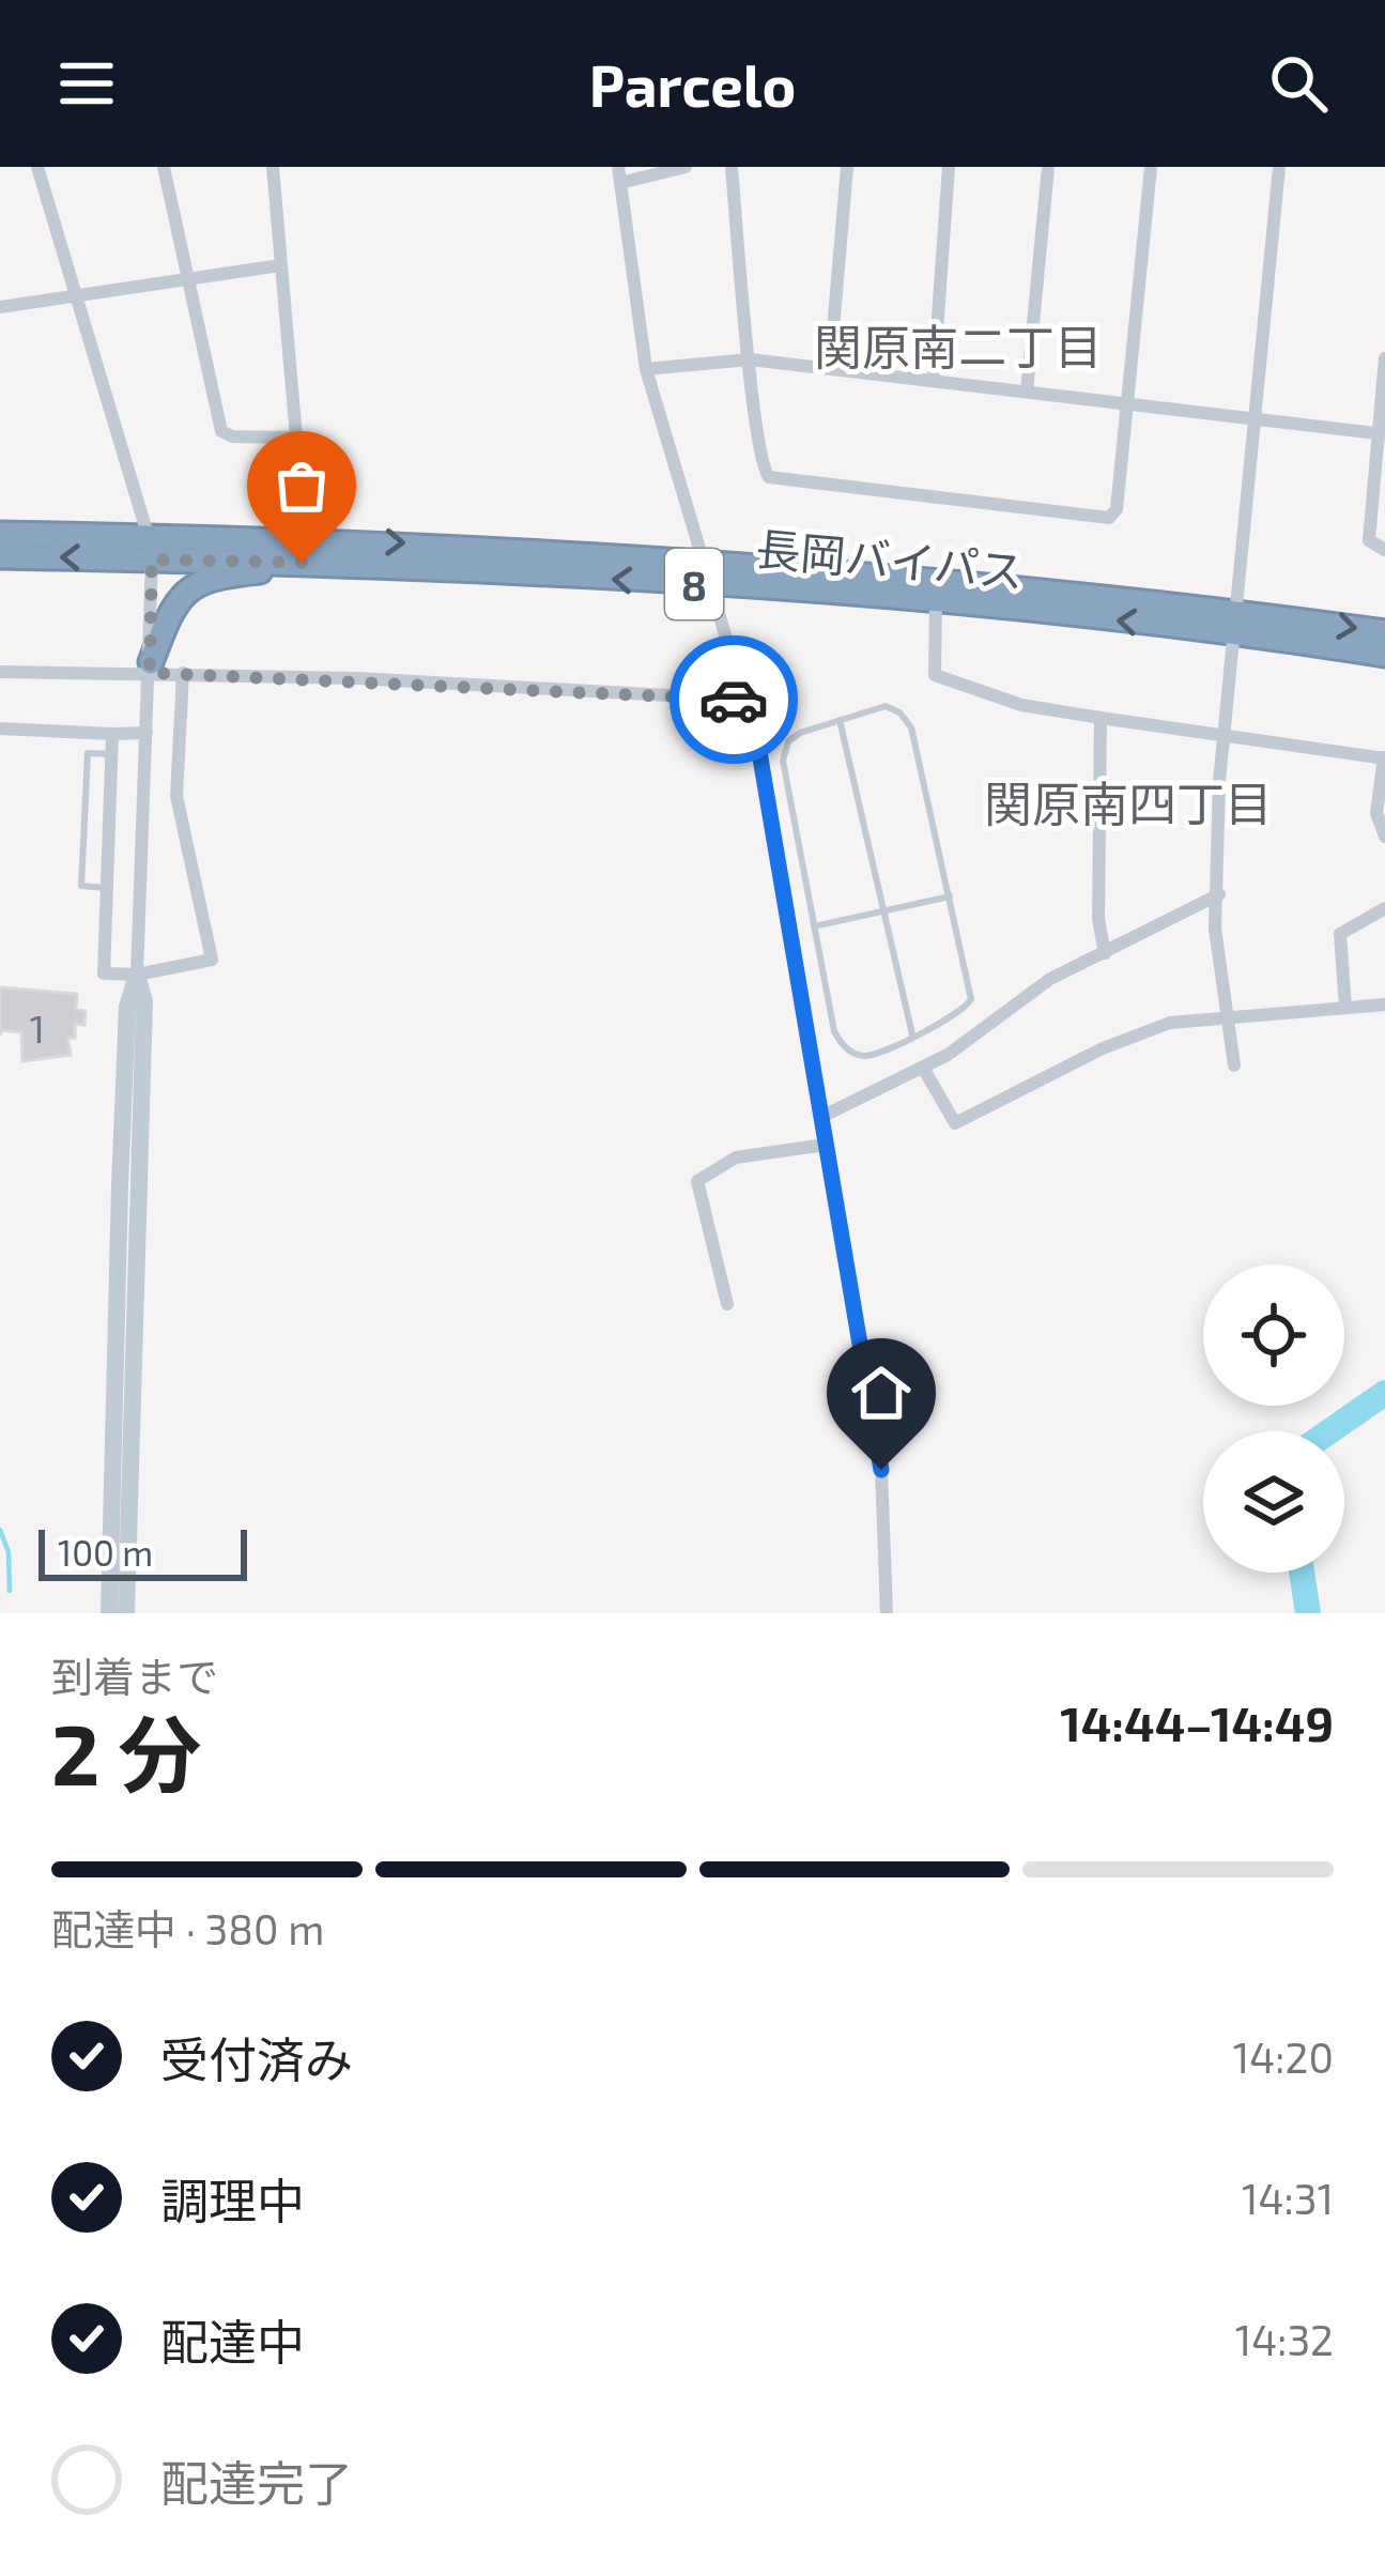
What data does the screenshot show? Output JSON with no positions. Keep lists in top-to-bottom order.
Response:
{
  "streets": {
    "highway": ["長岡バイパス", "8"]
  },
  "districts": ["関原南二丁目", "関原南四丁目"],
  "house_numbers": ["1"],
  "scale_bar": "100 m",
  "page": {
    "header": "Parcelo",
    "scale": "100 m",
    "heading": ["2 分", "到着まで", "14:44–14:49"],
    "bar": "配達中 · 380 m",
    "list": [
      ["受付済み", "14:20"],
      ["調理中", "14:31"],
      ["配達中", "14:32"],
      "配達完了"
    ]
  }
}
